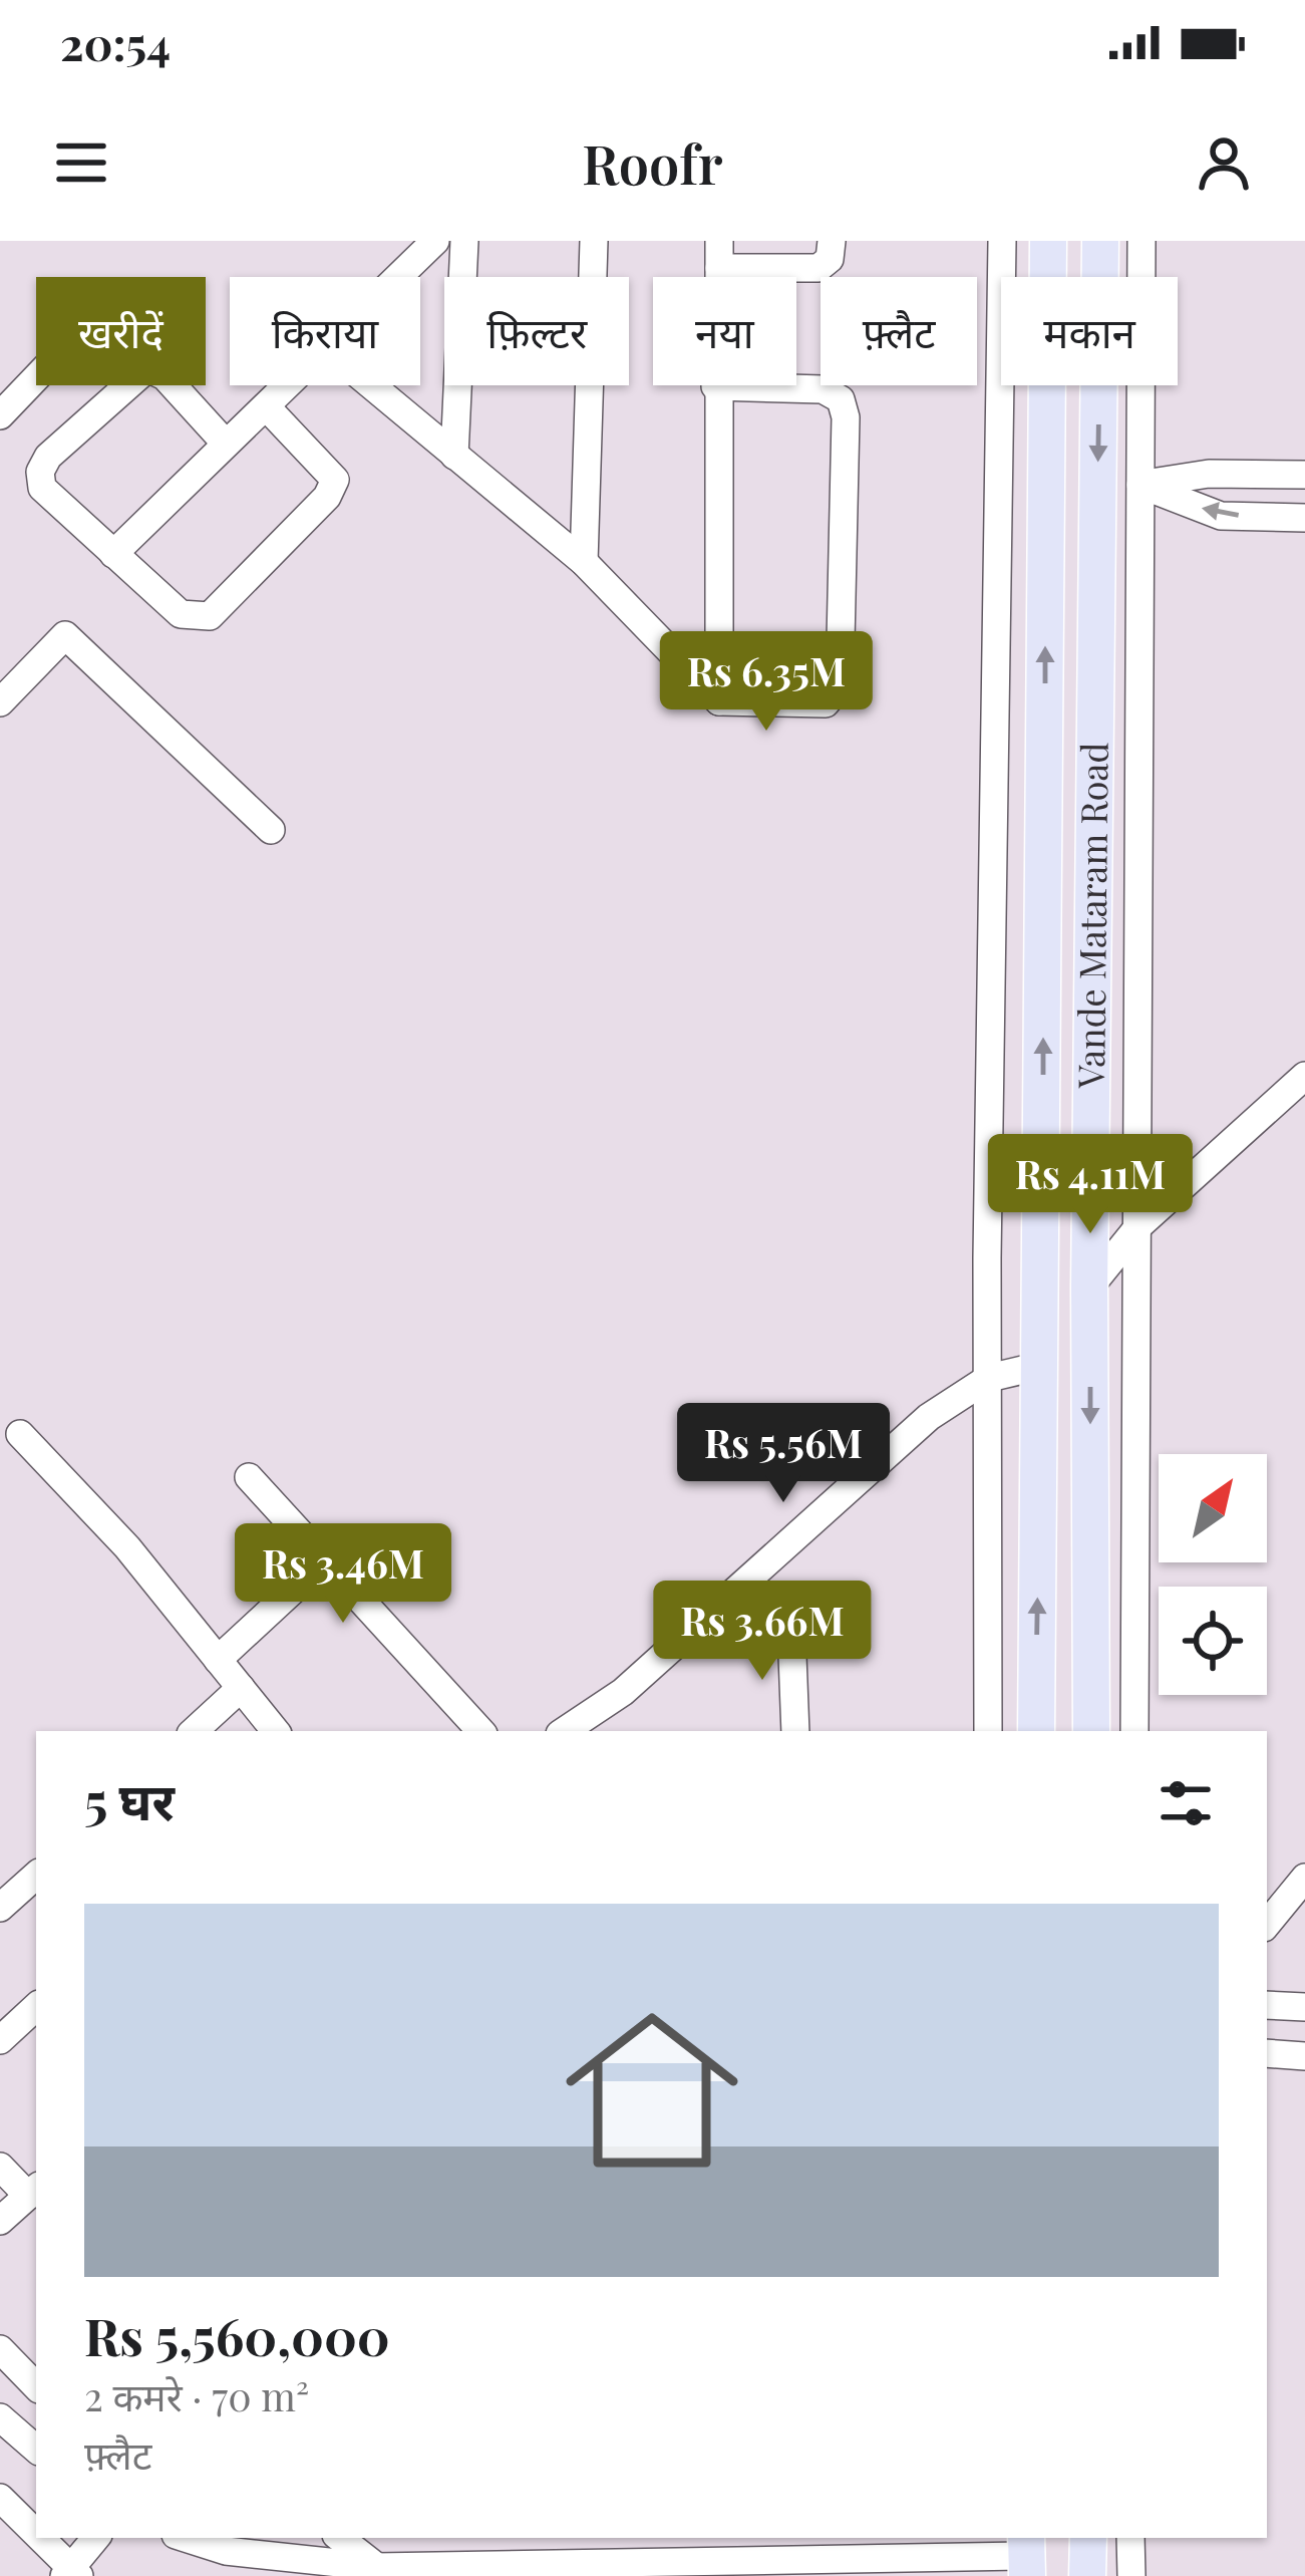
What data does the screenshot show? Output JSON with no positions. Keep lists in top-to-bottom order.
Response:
{
  "streets": {
    "main road": ["Vande Mataram Road"]
  },
  "north": "top right",
  "page": {
    "status": "20:54",
    "header": "Roofr",
    "chip": [
      "खरीदें",
      "किराया",
      "फ़िल्टर",
      "नया",
      "फ़्लैट",
      "मकान"
    ],
    "price": [
      "Rs 6.35M",
      "Rs 4.11M",
      "Rs 5.56M",
      "Rs 3.46M",
      "Rs 3.66M"
    ],
    "heading": "5 घर",
    "list": [
      {
        "name": "Rs 5,560,000",
        "note": "2 कमरे · 70 m² · फ़्लैट"
      }
    ]
  }
}
